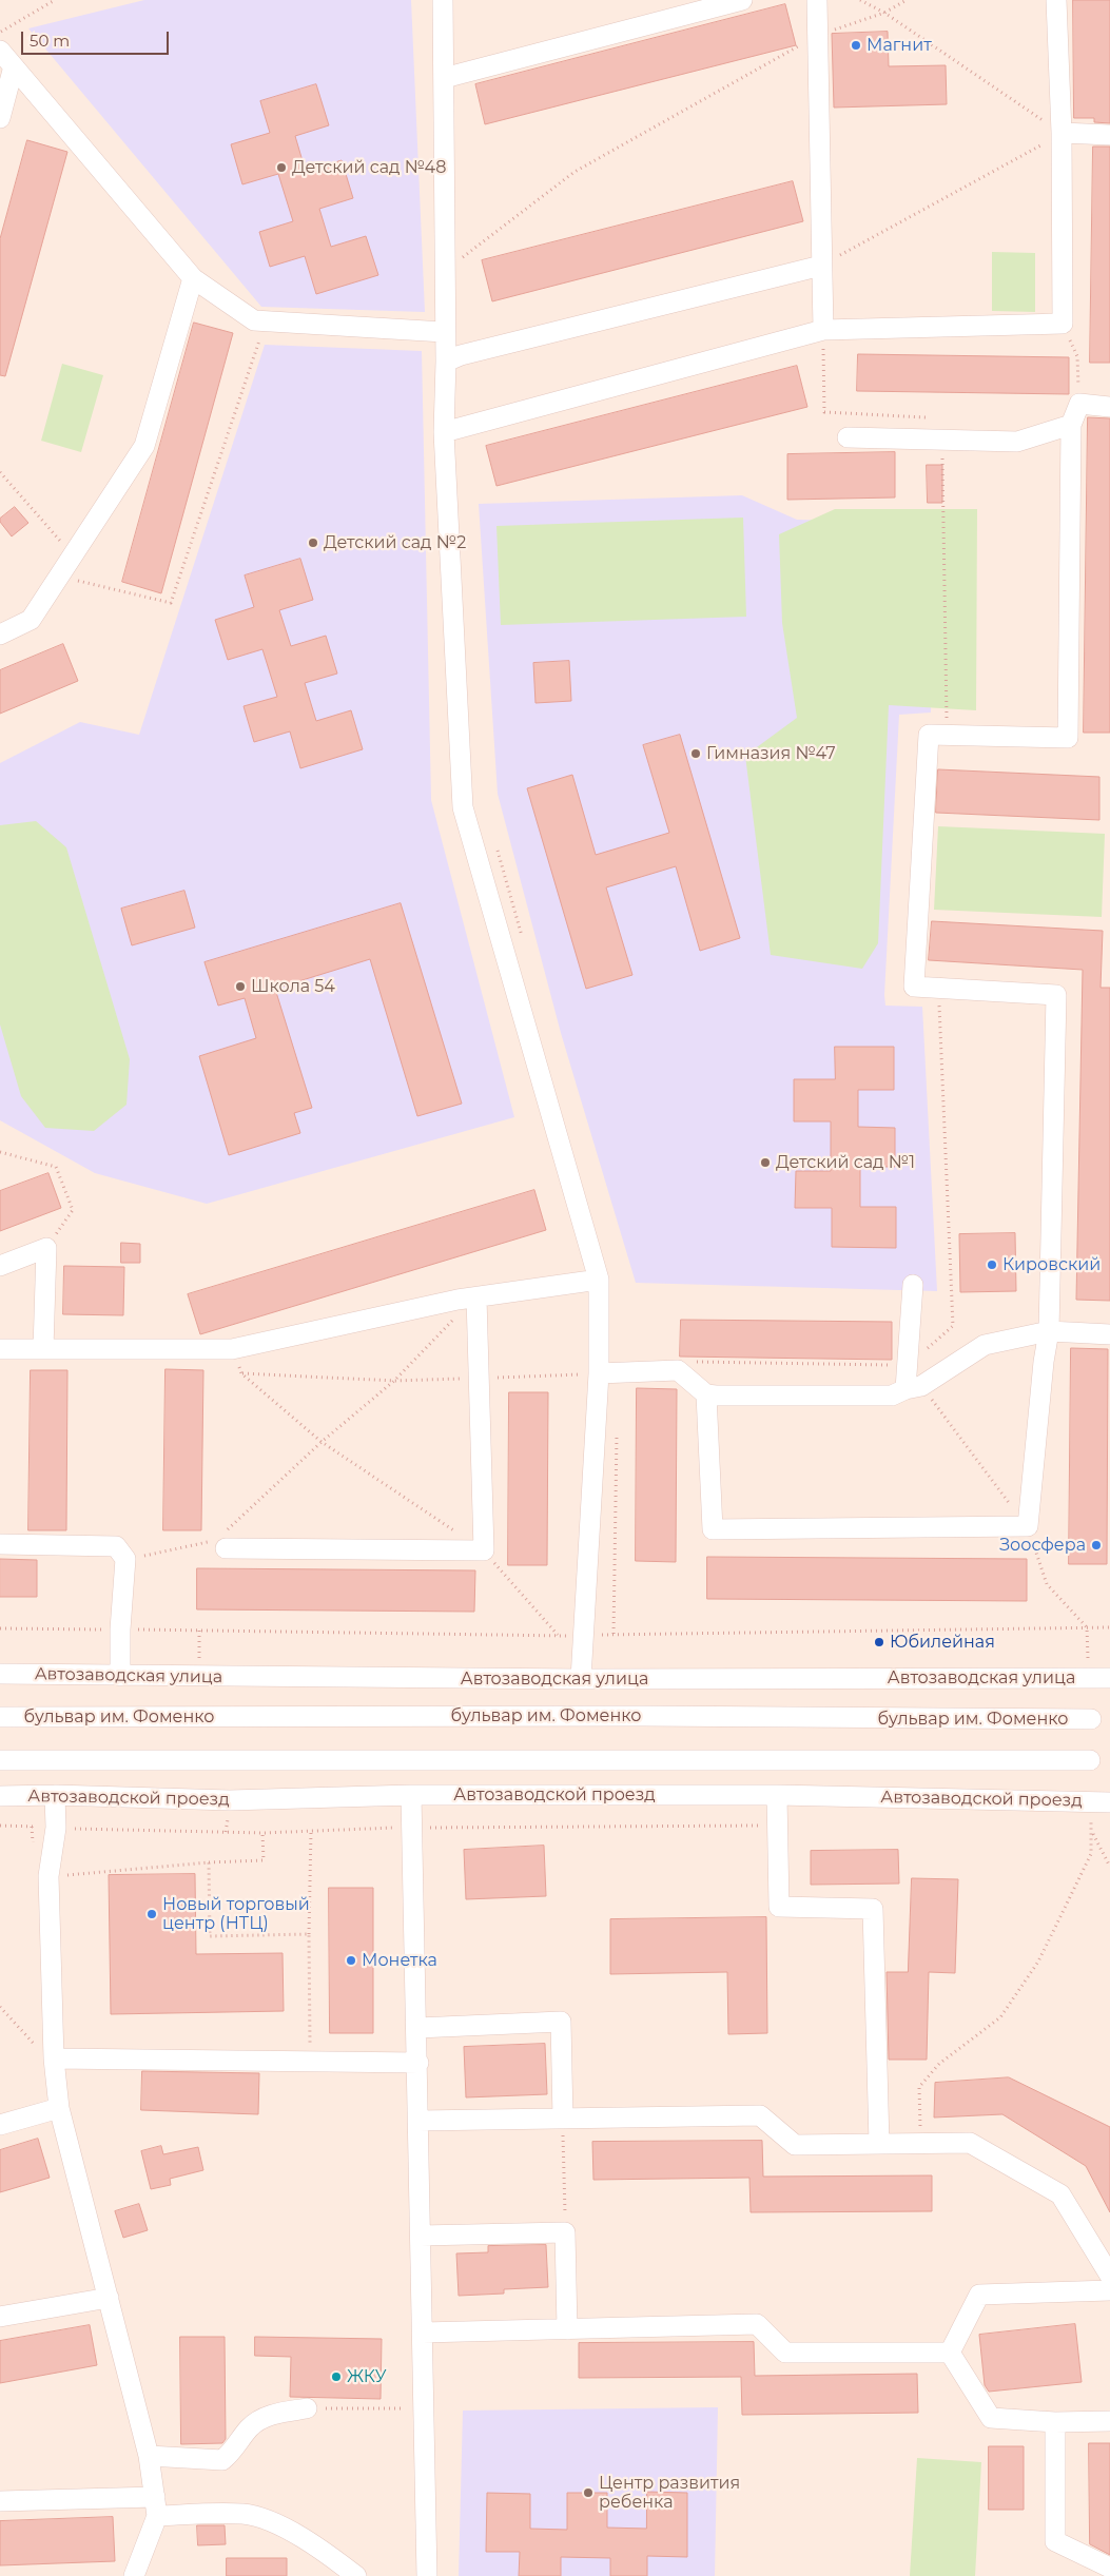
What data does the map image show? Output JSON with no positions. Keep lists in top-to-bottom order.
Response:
{
  "streets": {
    "street": ["Автозаводская улица", "бульвар им. Фоменко", "Автозаводской проезд"]
  },
  "places": [
    "Магнит",
    "Детский сад №48",
    "Детский сад №2",
    "Гимназия №47",
    "Школа 54",
    "Детский сад №1",
    "Кировский",
    "Зоосфера",
    "Юбилейная",
    "Новый торговый центр (НТЦ)",
    "Монетка",
    "ЖКУ",
    "Центр развития ребенка"
  ],
  "scale_bar": "50 m"
}
